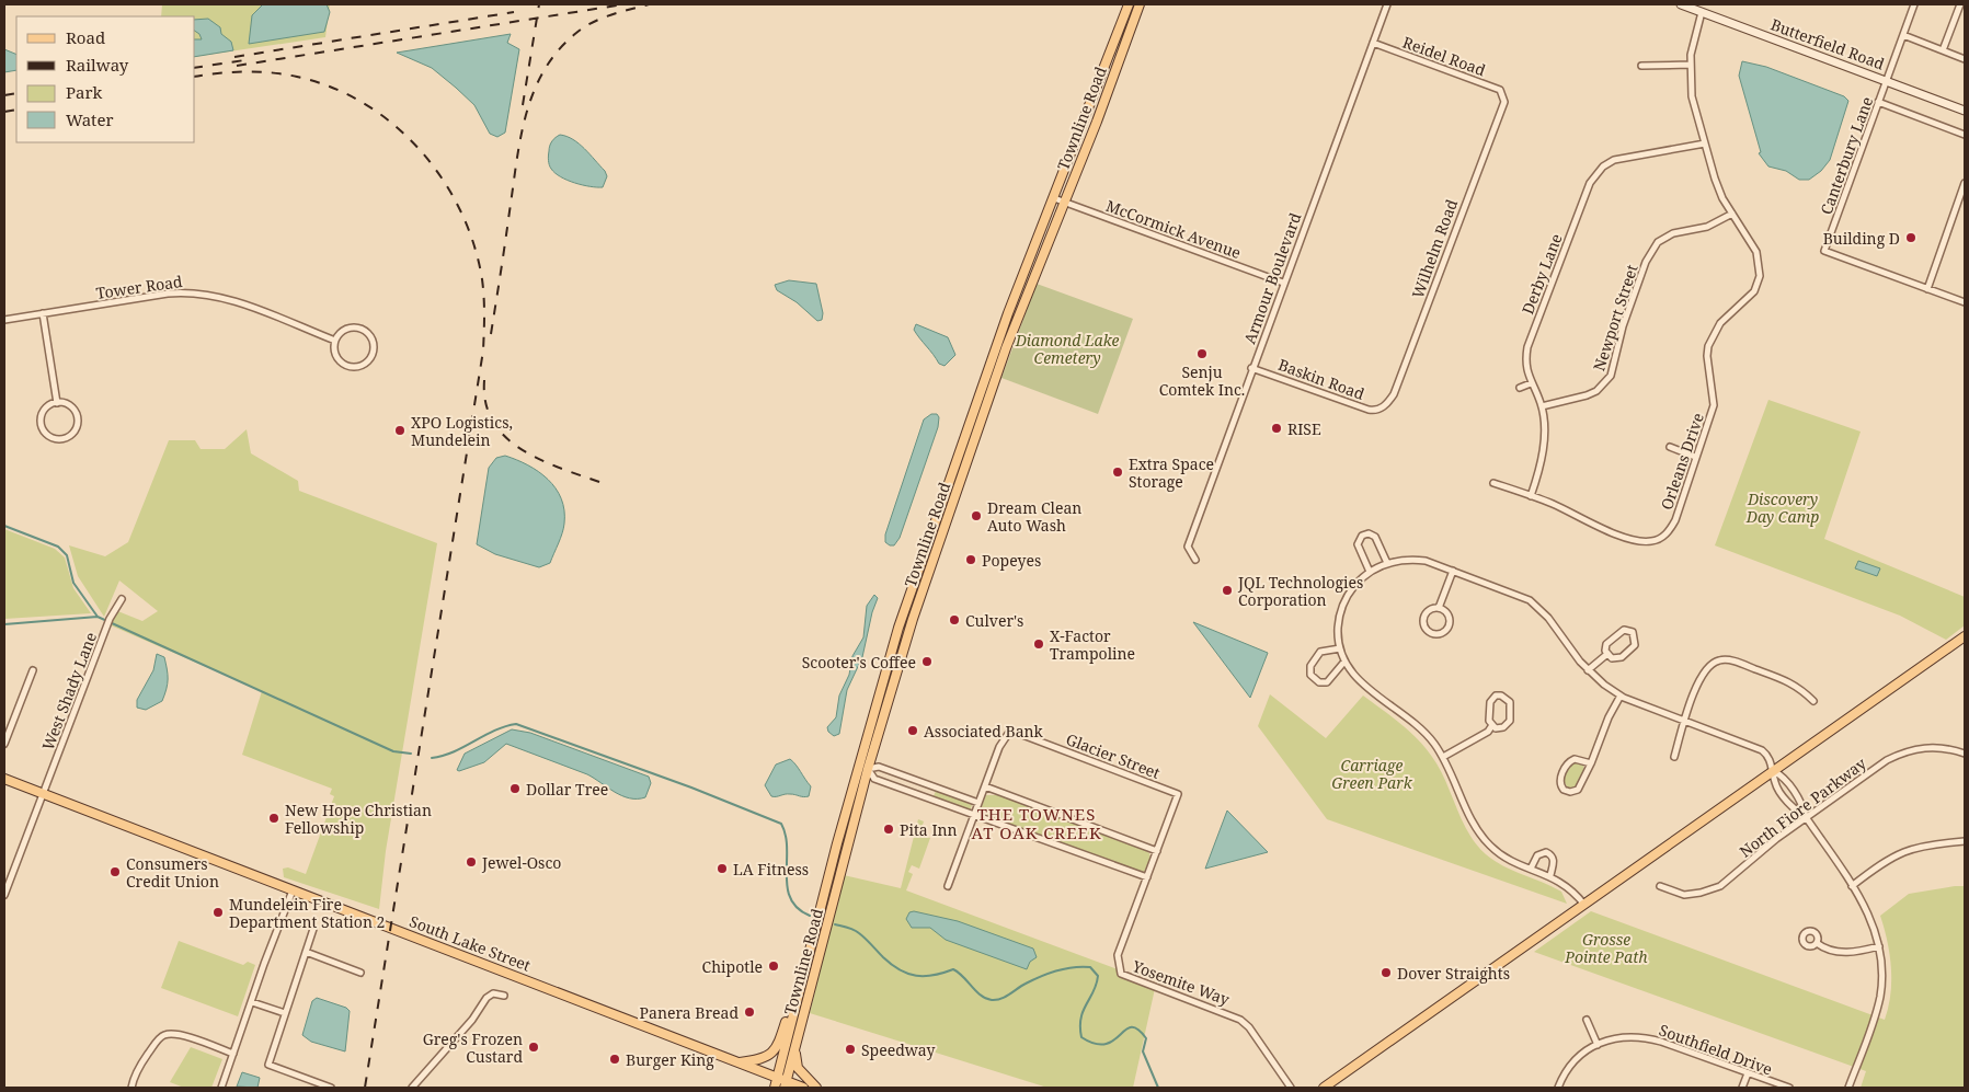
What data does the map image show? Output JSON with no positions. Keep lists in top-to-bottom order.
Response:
{
  "streets": {
    "main road": ["Butterfield Road", "Townline Road", "South Lake Street"],
    "street": [
      "Reidel Road",
      "Canterbury Lane",
      "McCormick Avenue",
      "Wilhelm Road",
      "Derby Lane",
      "Armour Boulevard",
      "Tower Road",
      "Newport Street",
      "Baskin Road",
      "Orleans Drive",
      "West Shady Lane",
      "Glacier Street",
      "North Fiore Parkway",
      "Yosemite Way",
      "Southfield Drive"
    ]
  },
  "crossings": [
    ["Butterfield Road", "Canterbury Lane"],
    ["Butterfield Road", "Orleans Drive"],
    ["Reidel Road", "Wilhelm Road"],
    ["Reidel Road", "Armour Boulevard"],
    ["Townline Road", "McCormick Avenue"],
    ["Townline Road", "South Lake Street"],
    ["McCormick Avenue", "Armour Boulevard"],
    ["Wilhelm Road", "Baskin Road"],
    ["Derby Lane", "Newport Street"],
    ["Derby Lane", "Orleans Drive"],
    ["Armour Boulevard", "Baskin Road"],
    ["Newport Street", "Orleans Drive"],
    ["West Shady Lane", "South Lake Street"],
    ["Glacier Street", "Yosemite Way"]
  ],
  "districts": ["THE TOWNES AT OAK CREEK"],
  "parks": [
    "Diamond Lake Cemetery",
    "Discovery Day Camp",
    "Carriage Green Park",
    "Grosse Pointe Path"
  ],
  "places": [
    "Building D",
    "Senju Comtek Inc.",
    "RISE",
    "XPO Logistics, Mundelein",
    "Extra Space Storage",
    "Dream Clean Auto Wash",
    "Popeyes",
    "JQL Technologies Corporation",
    "Culver's",
    "X-Factor Trampoline",
    "Scooter's Coffee",
    "Associated Bank",
    "Dollar Tree",
    "New Hope Christian Fellowship",
    "Pita Inn",
    "Jewel-Osco",
    "LA Fitness",
    "Consumers Credit Union",
    "Mundelein Fire Department Station 2",
    "Chipotle",
    "Dover Straights",
    "Panera Bread",
    "Greg's Frozen Custard",
    "Speedway",
    "Burger King"
  ],
  "legend": [
    "Road",
    "Railway",
    "Park",
    "Water"
  ]
}
